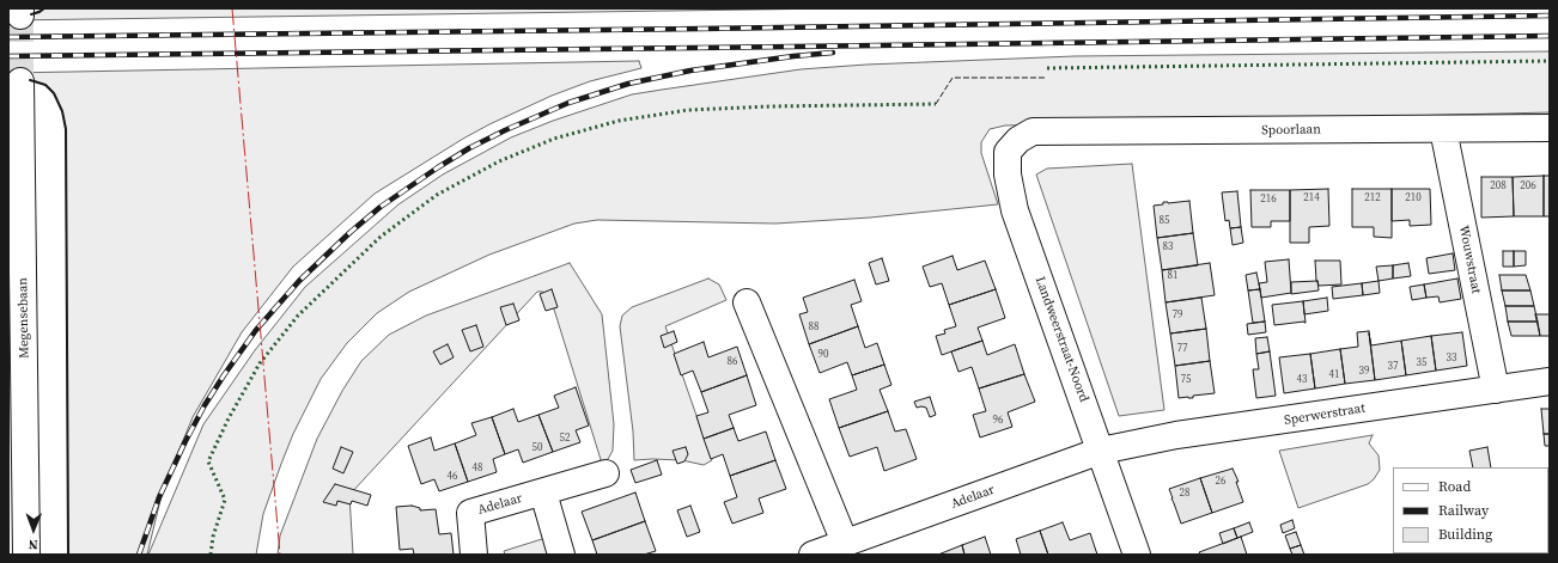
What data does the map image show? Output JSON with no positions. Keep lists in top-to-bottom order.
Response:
{
  "streets": {
    "street": [
      "Spoorlaan",
      "Wouwstraat",
      "Megensebaan",
      "Landweerstraat-Noord",
      "Sperwerstraat",
      "Adelaar"
    ]
  },
  "crossings": [
    ["Spoorlaan", "Wouwstraat"],
    ["Spoorlaan", "Landweerstraat-Noord"],
    ["Wouwstraat", "Sperwerstraat"],
    ["Landweerstraat-Noord", "Sperwerstraat"],
    ["Landweerstraat-Noord", "Adelaar"],
    ["Sperwerstraat", "Adelaar"]
  ],
  "house_numbers": [
    "208",
    "206",
    "214",
    "212",
    "210",
    "216",
    "85",
    "83",
    "81",
    "79",
    "88",
    "77",
    "90",
    "33",
    "86",
    "35",
    "37",
    "39",
    "41",
    "75",
    "43",
    "96",
    "52",
    "50",
    "48",
    "46",
    "26",
    "28"
  ],
  "legend": ["Road", "Railway", "Building"],
  "north": "bottom"
}
